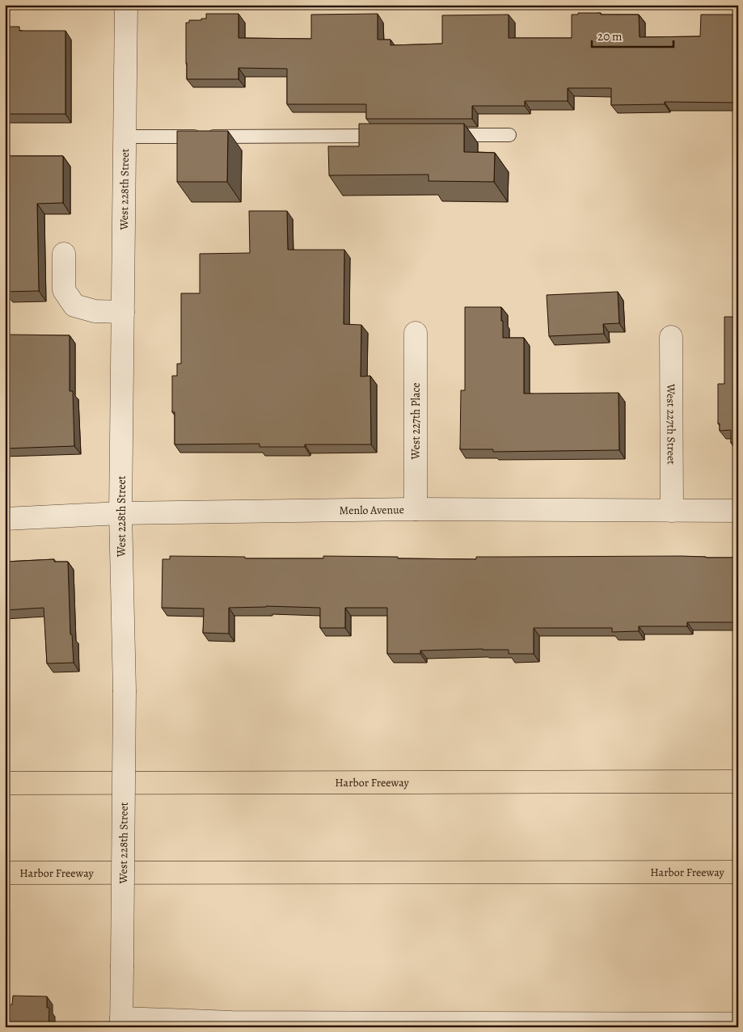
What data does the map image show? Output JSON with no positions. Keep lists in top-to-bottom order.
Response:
{
  "streets": {
    "highway": ["Harbor Freeway"],
    "street": [
      "West 228th Street",
      "West 227th Place",
      "West 227th Street",
      "Menlo Avenue"
    ]
  },
  "crossings": [
    ["West 228th Street", "Menlo Avenue"],
    ["West 227th Place", "Menlo Avenue"],
    ["West 227th Street", "Menlo Avenue"]
  ],
  "scale_bar": "20 m"
}
